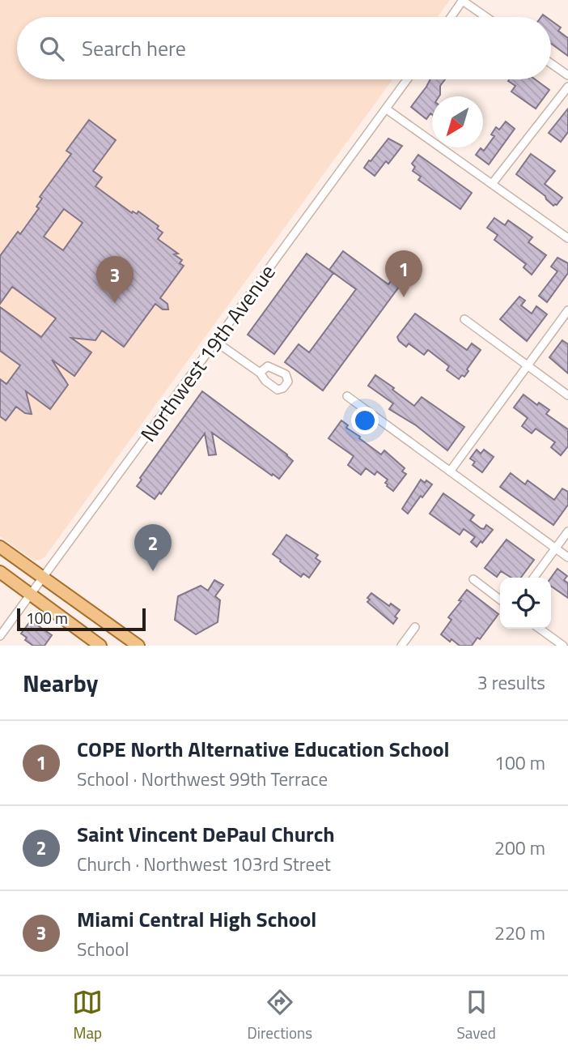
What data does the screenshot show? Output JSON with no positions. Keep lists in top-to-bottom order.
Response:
{
  "streets": {
    "street": ["Northwest 19th Avenue"]
  },
  "scale_bar": "100 m",
  "north": "bottom left",
  "page": {
    "search": "Search here",
    "pins": ["1", "3", "2"],
    "scale": "100 m",
    "heading": ["Nearby", "3 results"],
    "list": [
      {
        "mark": "1",
        "name": "COPE North Alternative Education School",
        "note": "School · Northwest 99th Terrace",
        "value": "100 m"
      },
      {
        "mark": "2",
        "name": "Saint Vincent DePaul Church",
        "note": "Church · Northwest 103rd Street",
        "value": "200 m"
      },
      {
        "mark": "3",
        "name": "Miami Central High School",
        "note": "School",
        "value": "220 m"
      }
    ],
    "nav": ["Map", "Directions", "Saved"]
  }
}
